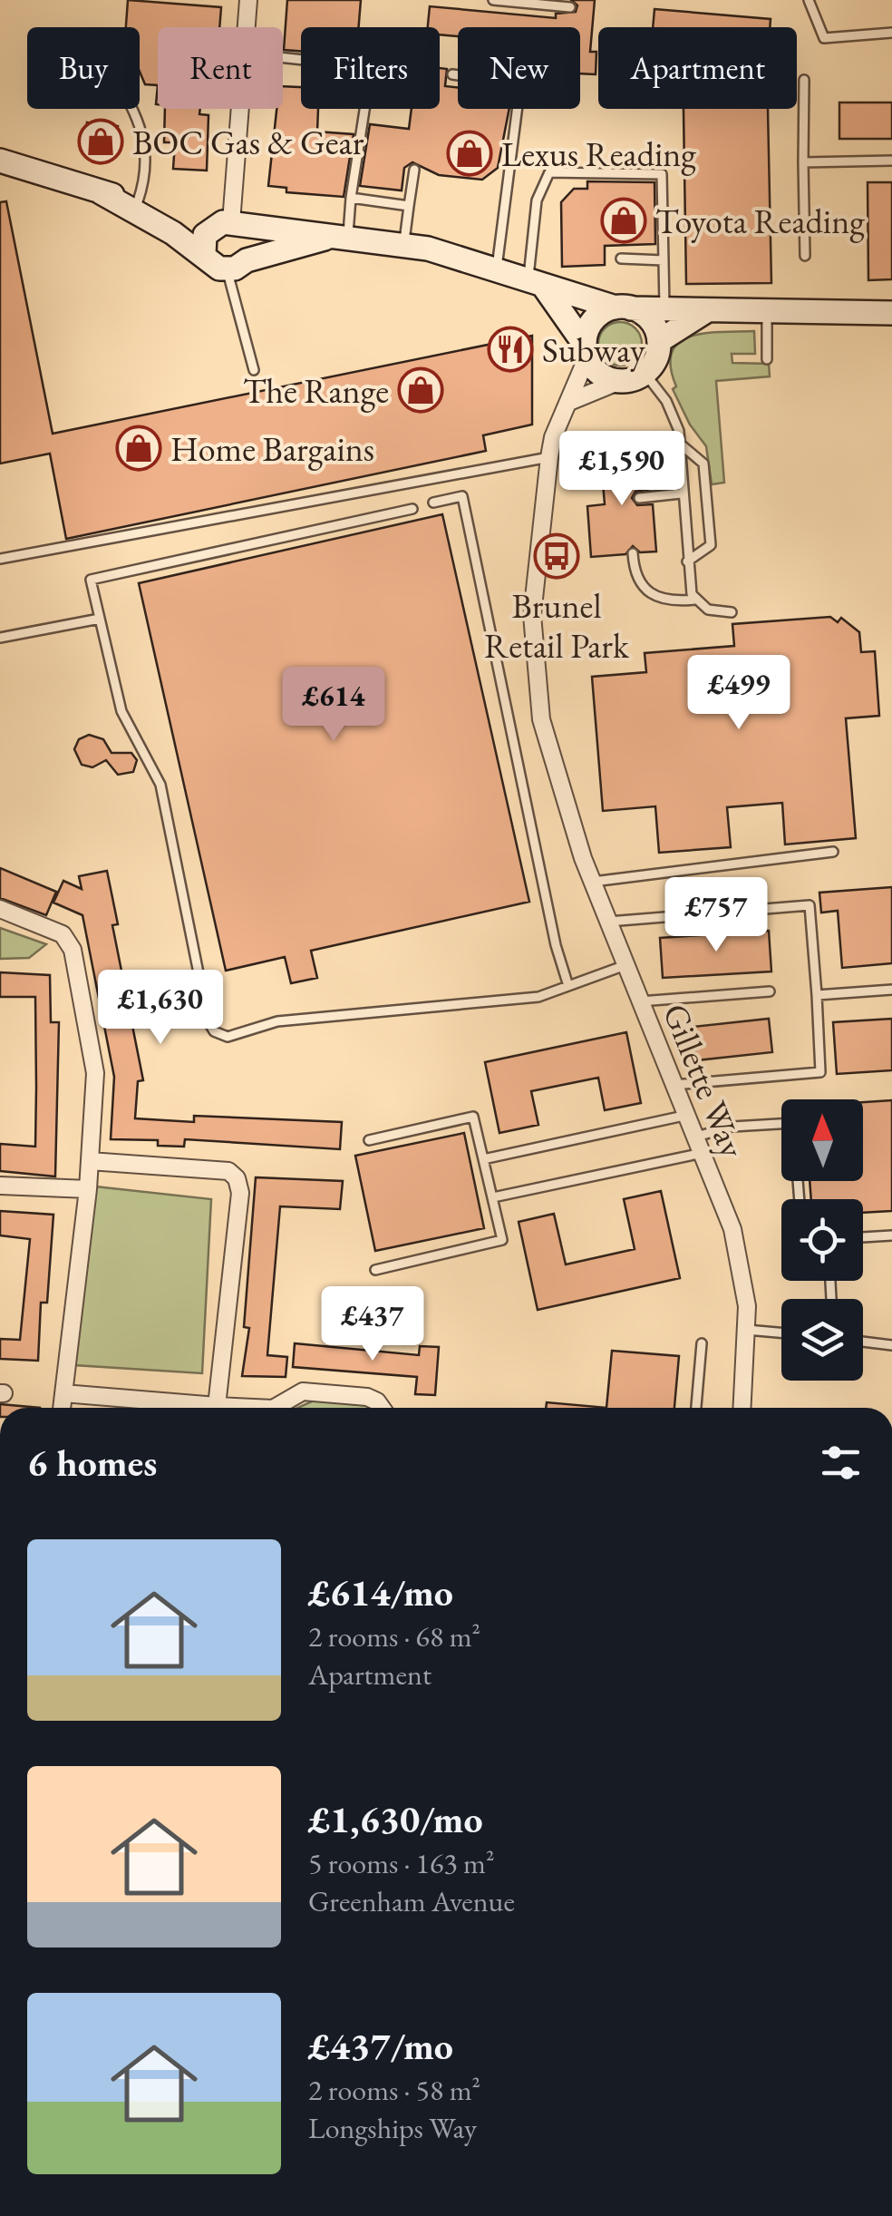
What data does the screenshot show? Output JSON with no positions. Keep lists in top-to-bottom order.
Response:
{
  "streets": {
    "street": ["Gillette Way"]
  },
  "places": {
    "shop": [
      "BOC Gas & Gear",
      "Lexus Reading",
      "Toyota Reading",
      "The Range",
      "Home Bargains"
    ],
    "restaurant": ["Subway"],
    "bus stop": ["Brunel Retail Park"]
  },
  "north": "top",
  "page": {
    "chip": [
      "Buy",
      "Rent",
      "Filters",
      "New",
      "Apartment"
    ],
    "price": [
      "£1,590",
      "£499",
      "£614",
      "£757",
      "£1,630",
      "£437"
    ],
    "heading": "6 homes",
    "list": [
      {
        "name": "£614/mo",
        "note": "2 rooms · 68 m² · Apartment"
      },
      {
        "name": "£1,630/mo",
        "note": "5 rooms · 163 m² · Greenham Avenue"
      },
      {
        "name": "£437/mo",
        "note": "2 rooms · 58 m² · Longships Way"
      }
    ]
  }
}
